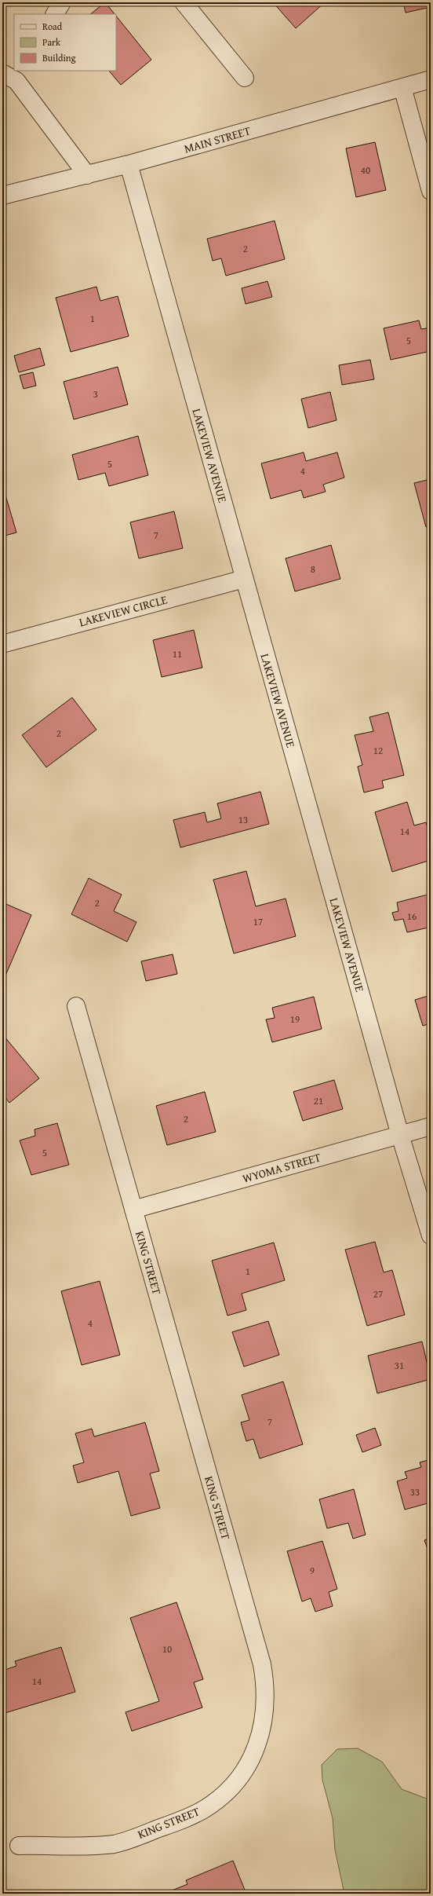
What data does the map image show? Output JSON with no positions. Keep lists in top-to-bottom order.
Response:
{
  "streets": {
    "street": [
      "MAIN STREET",
      "LAKEVIEW AVENUE",
      "LAKEVIEW CIRCLE",
      "WYOMA STREET",
      "KING STREET"
    ]
  },
  "crossings": [
    ["MAIN STREET", "LAKEVIEW AVENUE"],
    ["LAKEVIEW AVENUE", "LAKEVIEW CIRCLE"],
    ["LAKEVIEW AVENUE", "WYOMA STREET"],
    ["WYOMA STREET", "KING STREET"]
  ],
  "house_numbers": [
    "40",
    "2",
    "1",
    "5",
    "3",
    "5",
    "4",
    "7",
    "8",
    "11",
    "2",
    "12",
    "13",
    "14",
    "2",
    "16",
    "17",
    "19",
    "21",
    "2",
    "5",
    "1",
    "27",
    "4",
    "31",
    "7",
    "33",
    "9",
    "10",
    "14"
  ],
  "legend": ["Road", "Park", "Building"]
}
